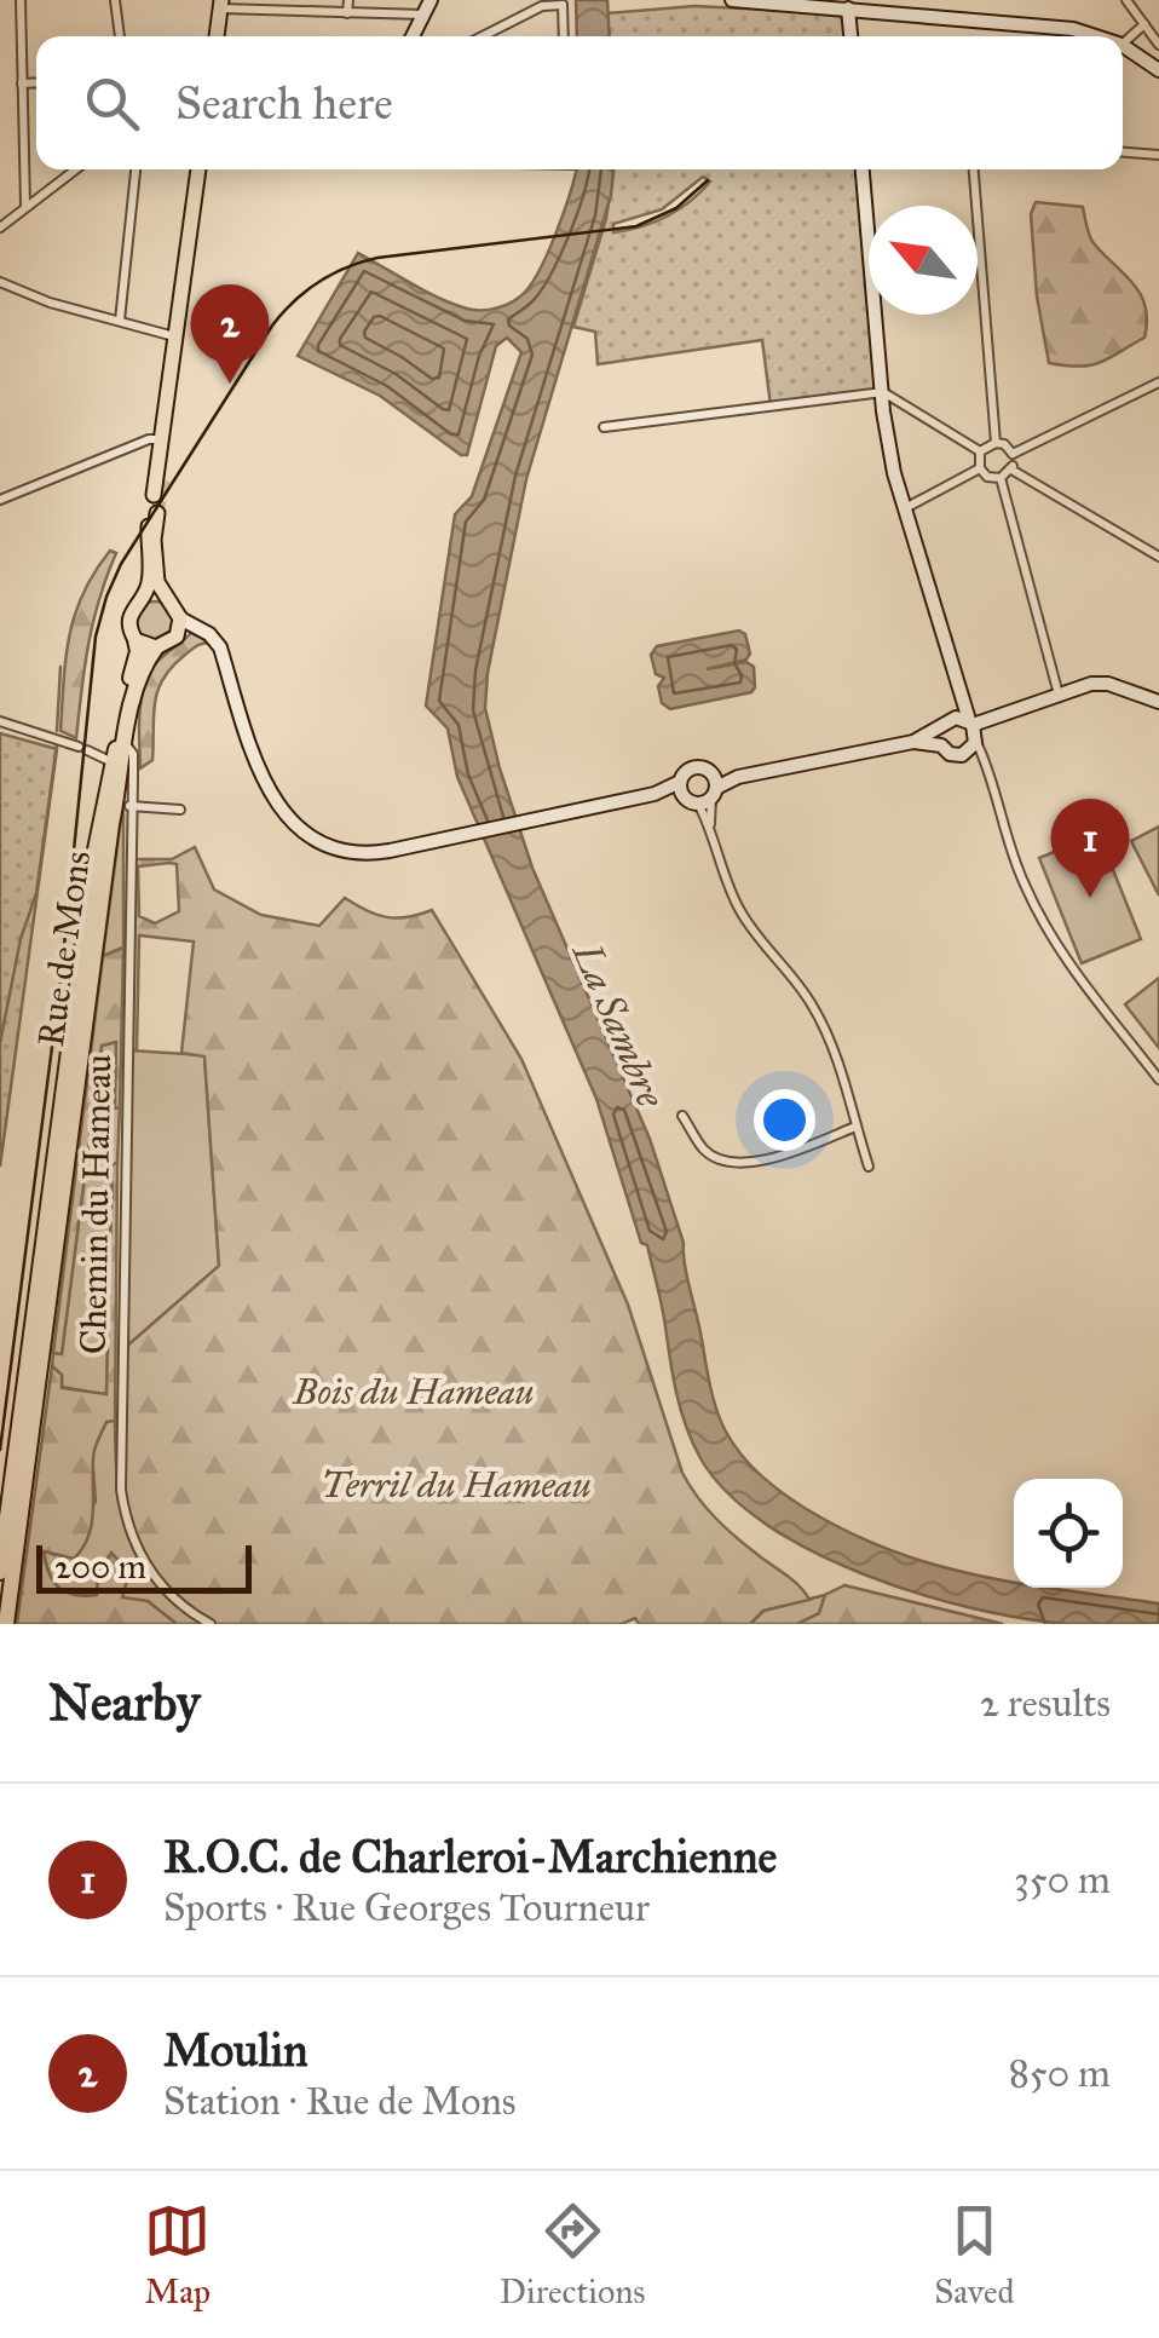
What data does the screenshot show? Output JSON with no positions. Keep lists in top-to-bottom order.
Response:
{
  "streets": {
    "highway": ["Rue de Mons"],
    "street": ["Chemin du Hameau"]
  },
  "crossings": [
    ["Rue de Mons", "Chemin du Hameau"]
  ],
  "water": ["La Sambre"],
  "parks": ["Bois du Hameau", "Terril du Hameau"],
  "scale_bar": "200 m",
  "north": "top left",
  "page": {
    "search": "Search here",
    "pins": ["2", "1"],
    "scale": "200 m",
    "heading": ["Nearby", "2 results"],
    "list": [
      {
        "mark": "1",
        "name": "R.O.C. de Charleroi-Marchienne",
        "note": "Sports · Rue Georges Tourneur",
        "value": "350 m"
      },
      {
        "mark": "2",
        "name": "Moulin",
        "note": "Station · Rue de Mons",
        "value": "850 m"
      }
    ],
    "nav": ["Map", "Directions", "Saved"]
  }
}
